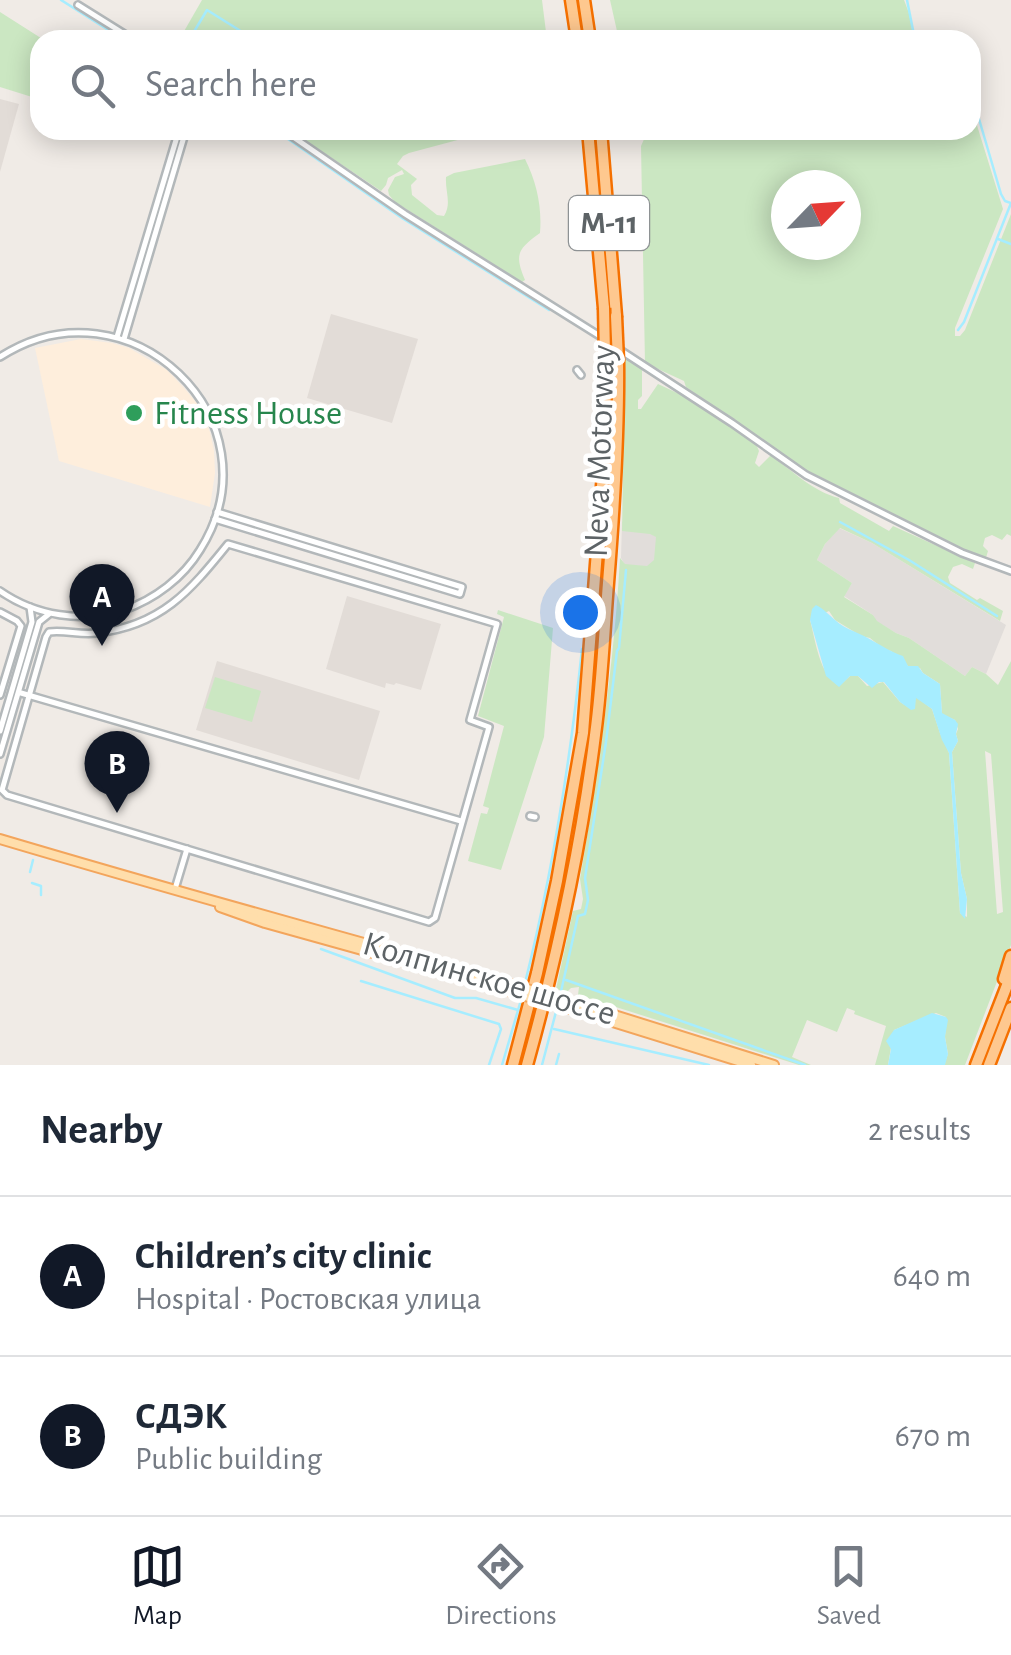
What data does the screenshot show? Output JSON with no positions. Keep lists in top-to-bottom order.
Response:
{
  "streets": {
    "highway": ["М-11", "Neva Motorway"],
    "main road": ["Колпинское шоссе"]
  },
  "places": ["Fitness House"],
  "north": "top right",
  "page": {
    "search": "Search here",
    "pins": ["A", "B"],
    "heading": ["Nearby", "2 results"],
    "list": [
      {
        "mark": "A",
        "name": "Children’s city clinic",
        "note": "Hospital · Ростовская улица",
        "value": "640 m"
      },
      {
        "mark": "B",
        "name": "СДЭК",
        "note": "Public building",
        "value": "670 m"
      }
    ],
    "nav": ["Map", "Directions", "Saved"]
  }
}
